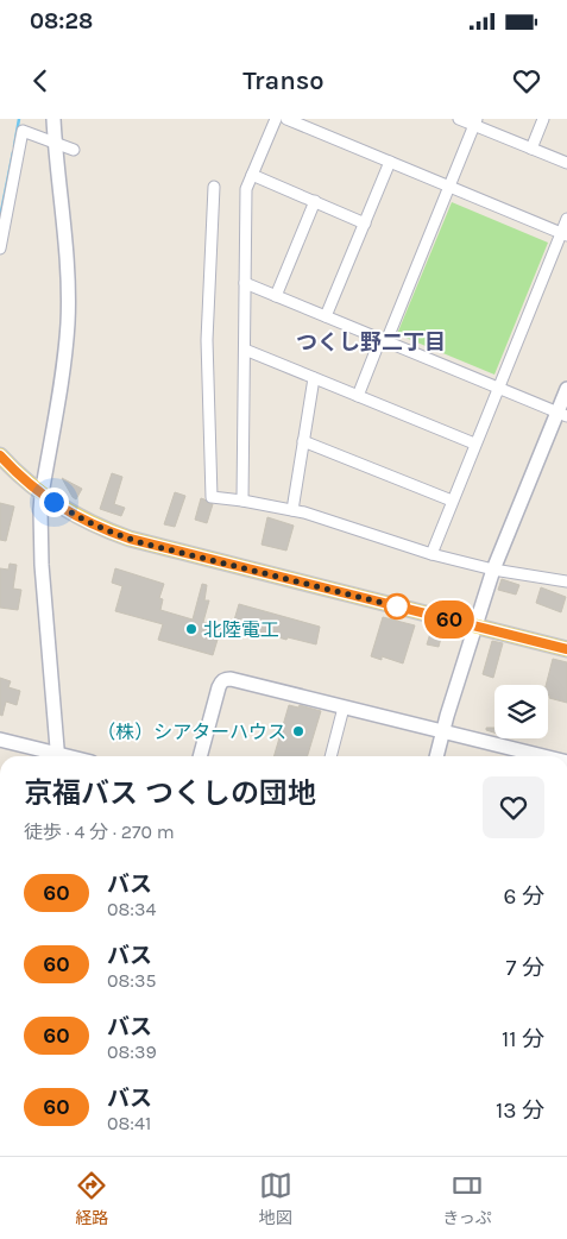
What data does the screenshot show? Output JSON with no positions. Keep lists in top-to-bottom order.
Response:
{
  "districts": ["つくし野二丁目"],
  "places": ["北陸電工", "（株）シアターハウス"],
  "lines": ["bus line 60"],
  "page": {
    "status": "08:28",
    "header": "Transo",
    "on_map": "60",
    "heading": ["京福バス つくしの団地", "徒歩 · 4 分 · 270 m"],
    "list": [
      {
        "mark": "60",
        "name": "バス",
        "note": "08:34",
        "value": "6 分"
      },
      {
        "mark": "60",
        "name": "バス",
        "note": "08:35",
        "value": "7 分"
      },
      {
        "mark": "60",
        "name": "バス",
        "note": "08:39",
        "value": "11 分"
      },
      {
        "mark": "60",
        "name": "バス",
        "note": "08:41",
        "value": "13 分"
      }
    ],
    "tabs": ["経路", "地図", "きっぷ"]
  }
}
